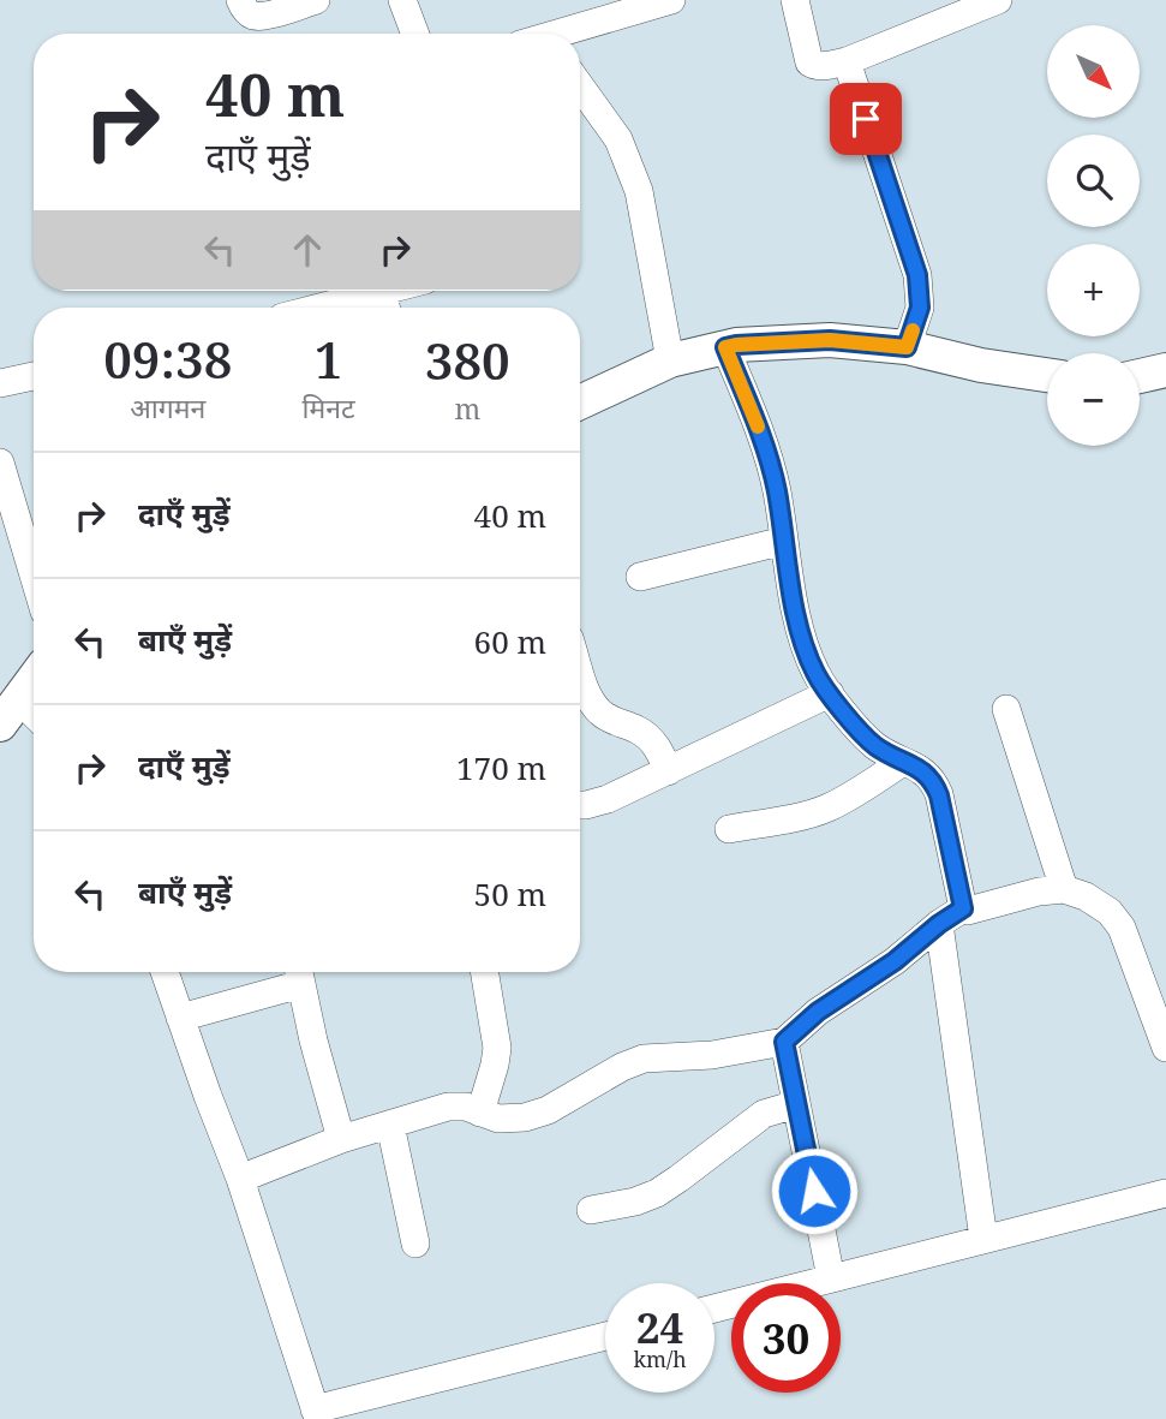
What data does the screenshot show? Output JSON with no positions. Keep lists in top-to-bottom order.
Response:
{
  "north": "bottom right",
  "page": {
    "map_buttons": ["+", "−"],
    "turn": ["40 m", "दाएँ मुड़ें"],
    "eta": [
      "09:38",
      "आगमन",
      "1",
      "मिनट",
      "380",
      "m"
    ],
    "list": [
      {
        "name": "दाएँ मुड़ें",
        "value": "40 m"
      },
      {
        "name": "बाएँ मुड़ें",
        "value": "60 m"
      },
      {
        "name": "दाएँ मुड़ें",
        "value": "170 m"
      },
      {
        "name": "बाएँ मुड़ें",
        "value": "50 m"
      }
    ],
    "speed": "24 km/h",
    "limit": "30"
  }
}
